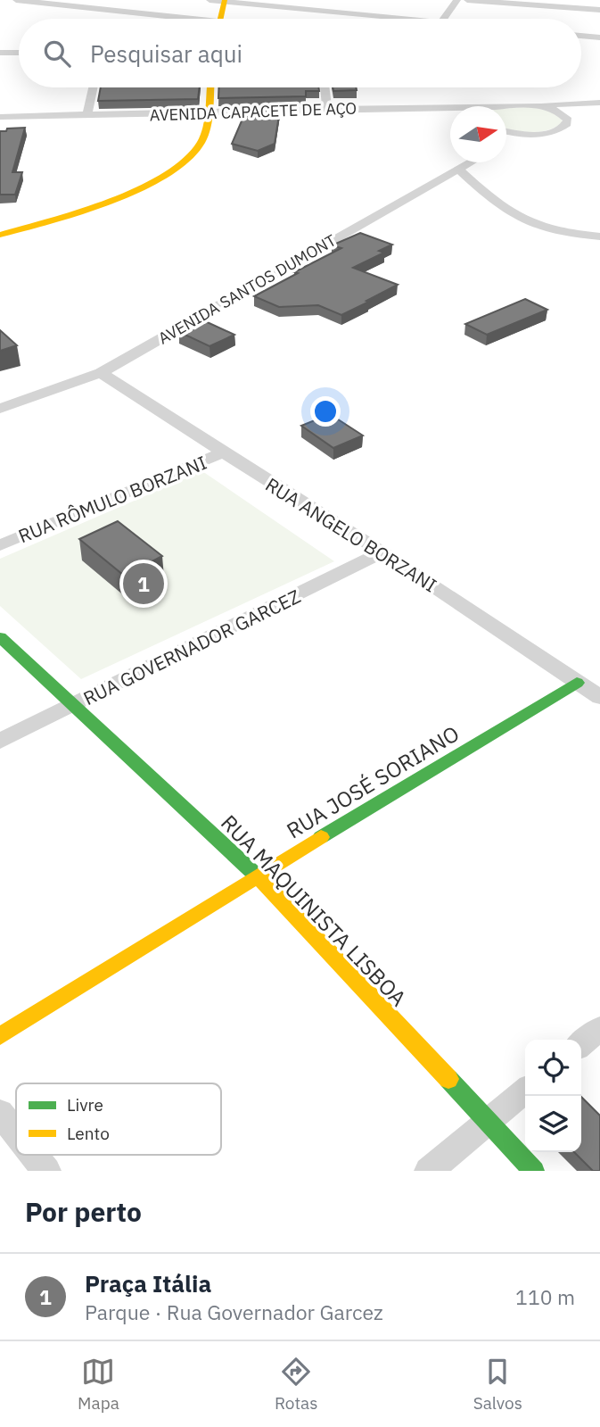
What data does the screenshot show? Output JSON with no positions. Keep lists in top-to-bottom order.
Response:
{
  "streets": {
    "street": [
      "AVENIDA CAPACETE DE AÇO",
      "AVENIDA SANTOS DUMONT",
      "RUA RÔMULO BORZANI",
      "RUA ANGELO BORZANI",
      "RUA GOVERNADOR GARCEZ",
      "RUA JOSÉ SORIANO",
      "RUA MAQUINISTA LISBOA"
    ]
  },
  "crossings": [
    ["AVENIDA SANTOS DUMONT", "RUA ANGELO BORZANI"],
    ["RUA RÔMULO BORZANI", "RUA ANGELO BORZANI"],
    ["RUA ANGELO BORZANI", "RUA GOVERNADOR GARCEZ"],
    ["RUA ANGELO BORZANI", "RUA JOSÉ SORIANO"],
    ["RUA GOVERNADOR GARCEZ", "RUA MAQUINISTA LISBOA"],
    ["RUA JOSÉ SORIANO", "RUA MAQUINISTA LISBOA"]
  ],
  "legend": ["Livre", "Lento"],
  "north": "right",
  "page": {
    "search": "Pesquisar aqui",
    "pins": "1",
    "heading": "Por perto",
    "list": [
      {
        "mark": "1",
        "name": "Praça Itália",
        "note": "Parque · Rua Governador Garcez",
        "value": "110 m"
      }
    ],
    "nav": ["Mapa", "Rotas", "Salvos"]
  }
}
